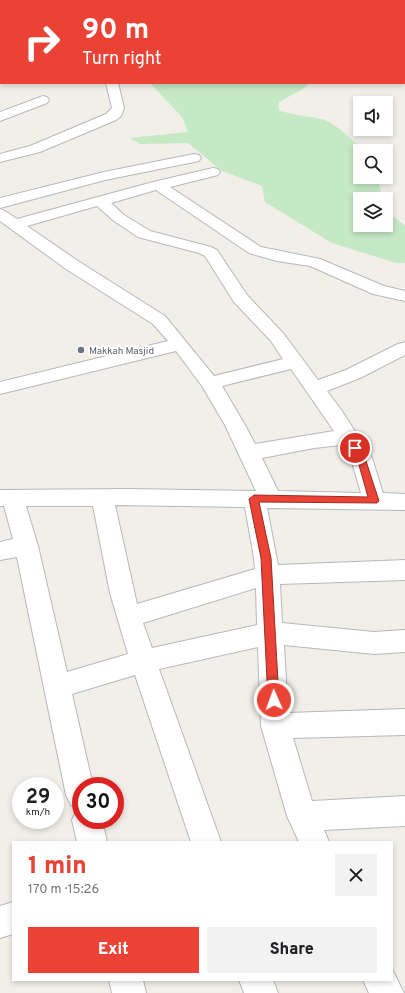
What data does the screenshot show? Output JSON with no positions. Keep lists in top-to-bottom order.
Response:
{
  "places": ["Makkah Masjid"],
  "page": {
    "turn": ["90 m", "Turn right"],
    "speed": "29 km/h",
    "limit": "30",
    "heading": ["1 min", "170 m · 15:26"],
    "buttons": ["Exit", "Share"]
  }
}
